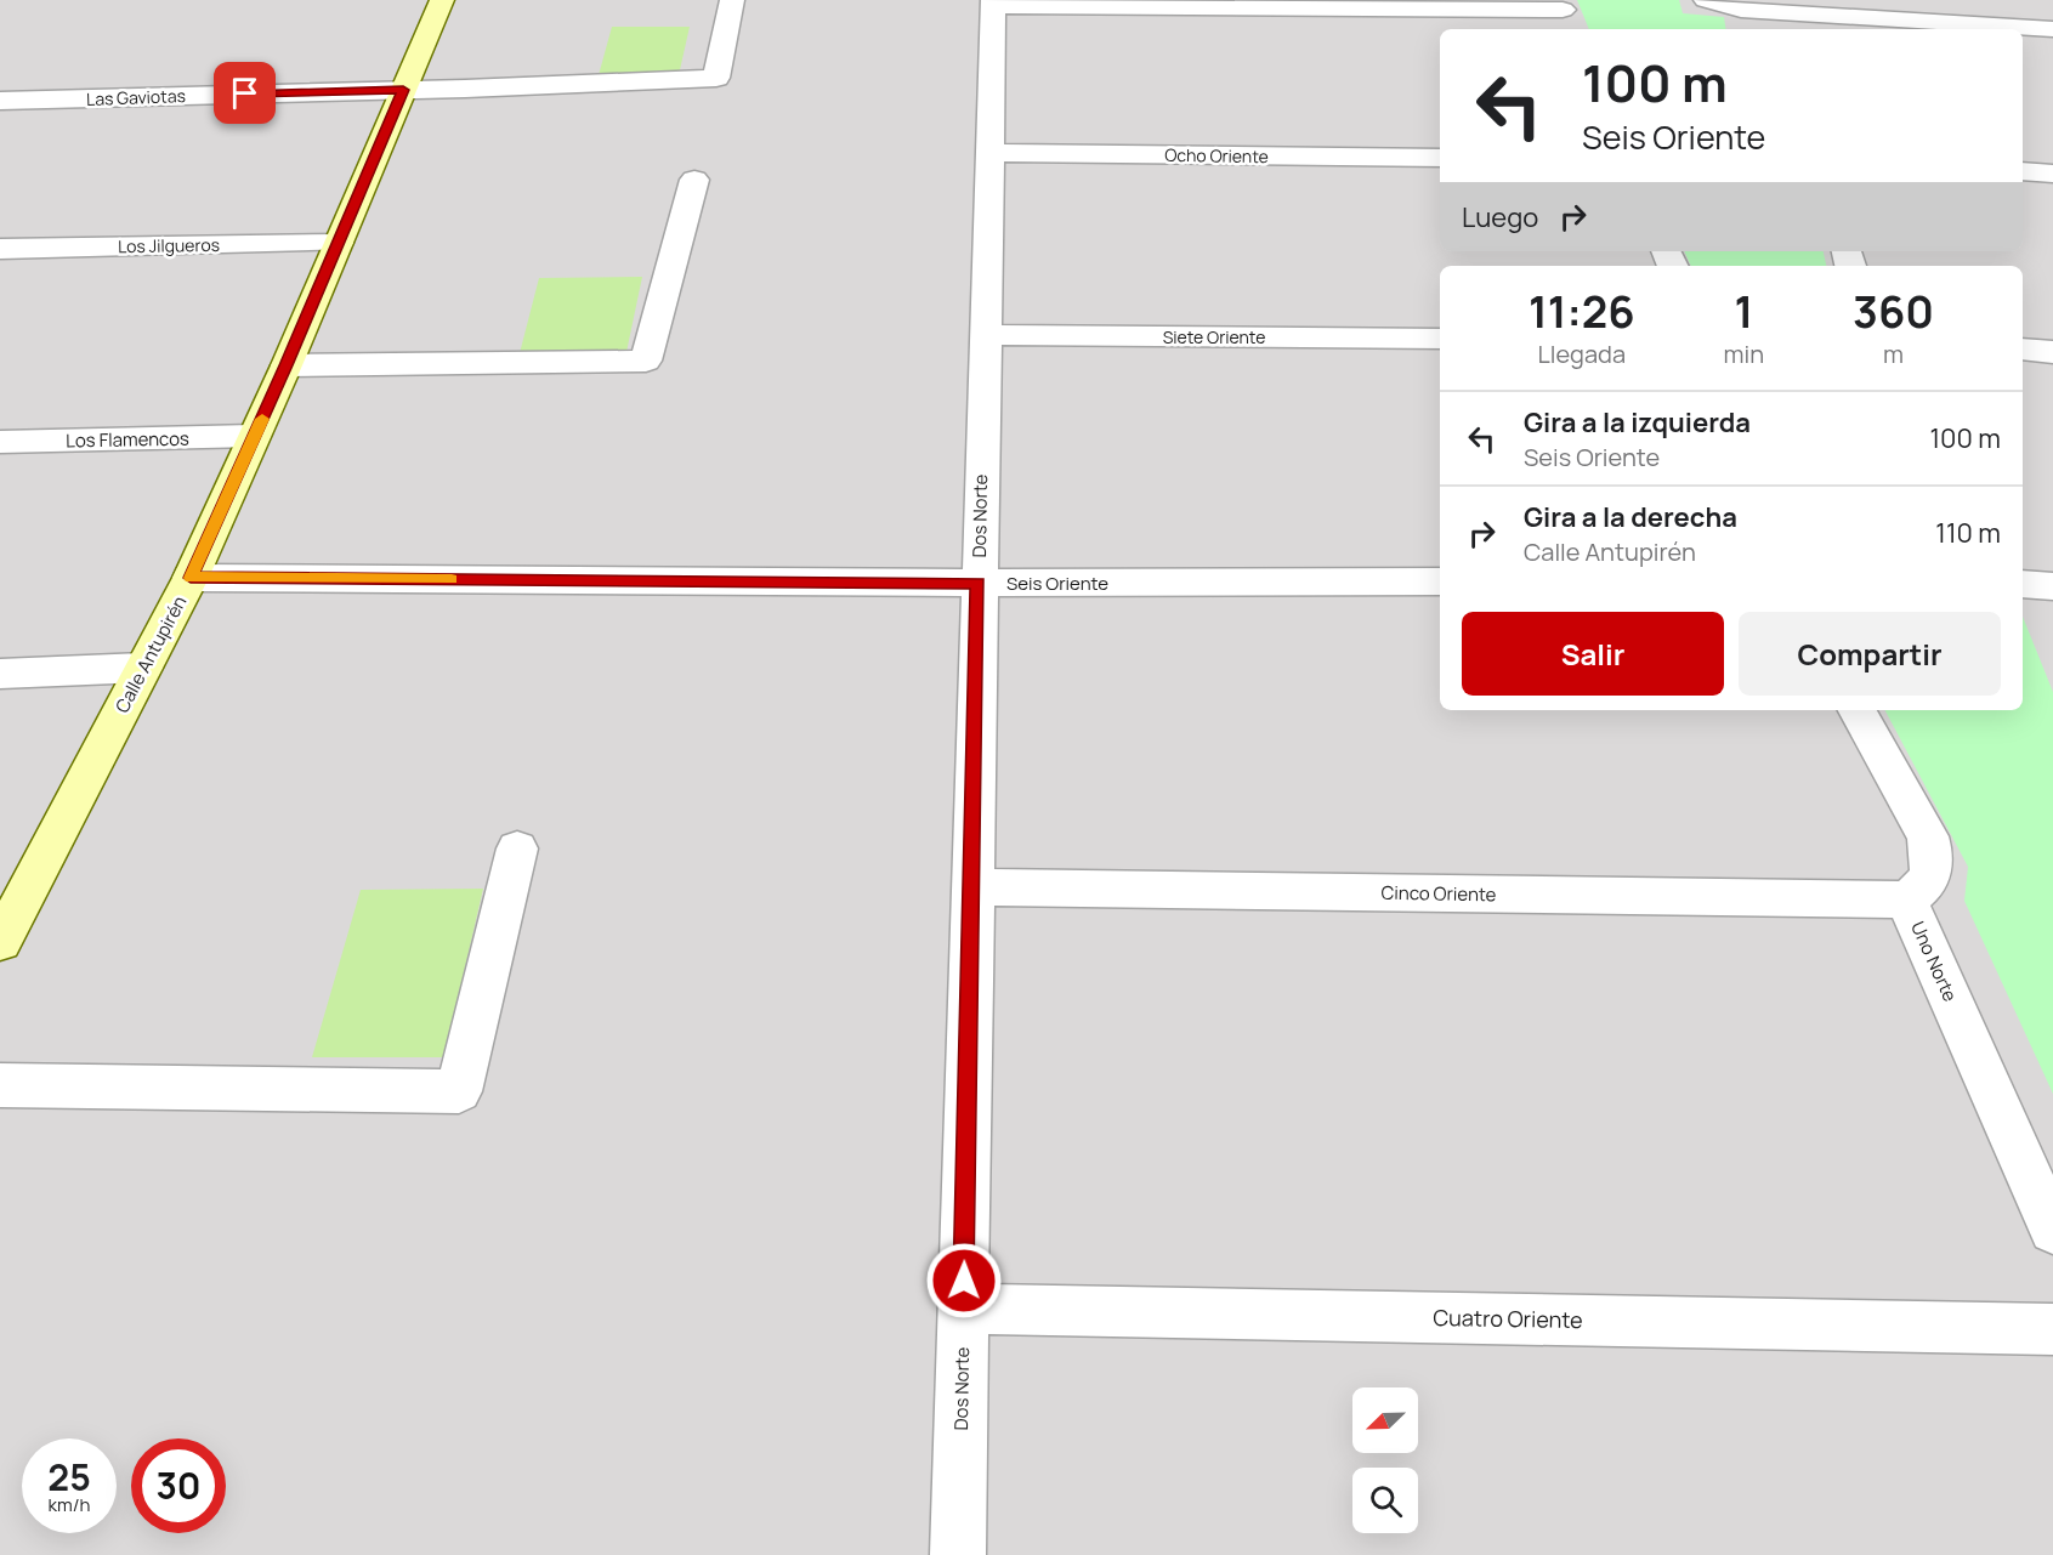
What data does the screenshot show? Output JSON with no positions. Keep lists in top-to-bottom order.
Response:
{
  "streets": {
    "street": [
      "Las Gaviotas",
      "Ocho Oriente",
      "Los Jilgueros",
      "Siete Oriente",
      "Los Flamencos",
      "Dos Norte",
      "Seis Oriente",
      "Calle Antupirén",
      "Cinco Oriente",
      "Uno Norte",
      "Cuatro Oriente"
    ]
  },
  "crossings": [
    ["Las Gaviotas", "Calle Antupirén"],
    ["Ocho Oriente", "Dos Norte"],
    ["Los Jilgueros", "Calle Antupirén"],
    ["Siete Oriente", "Dos Norte"],
    ["Los Flamencos", "Calle Antupirén"],
    ["Dos Norte", "Seis Oriente"],
    ["Dos Norte", "Cinco Oriente"],
    ["Dos Norte", "Cuatro Oriente"],
    ["Seis Oriente", "Calle Antupirén"],
    ["Cinco Oriente", "Uno Norte"]
  ],
  "north": "bottom left",
  "page": {
    "turn": ["100 m", "Seis Oriente"],
    "then": "Luego",
    "eta": [
      "11:26",
      "Llegada",
      "1",
      "min",
      "360",
      "m"
    ],
    "list": [
      {
        "name": "Gira a la izquierda",
        "note": "Seis Oriente",
        "value": "100 m"
      },
      {
        "name": "Gira a la derecha",
        "note": "Calle Antupirén",
        "value": "110 m"
      }
    ],
    "buttons": ["Salir", "Compartir"],
    "speed": "25 km/h",
    "limit": "30"
  }
}
